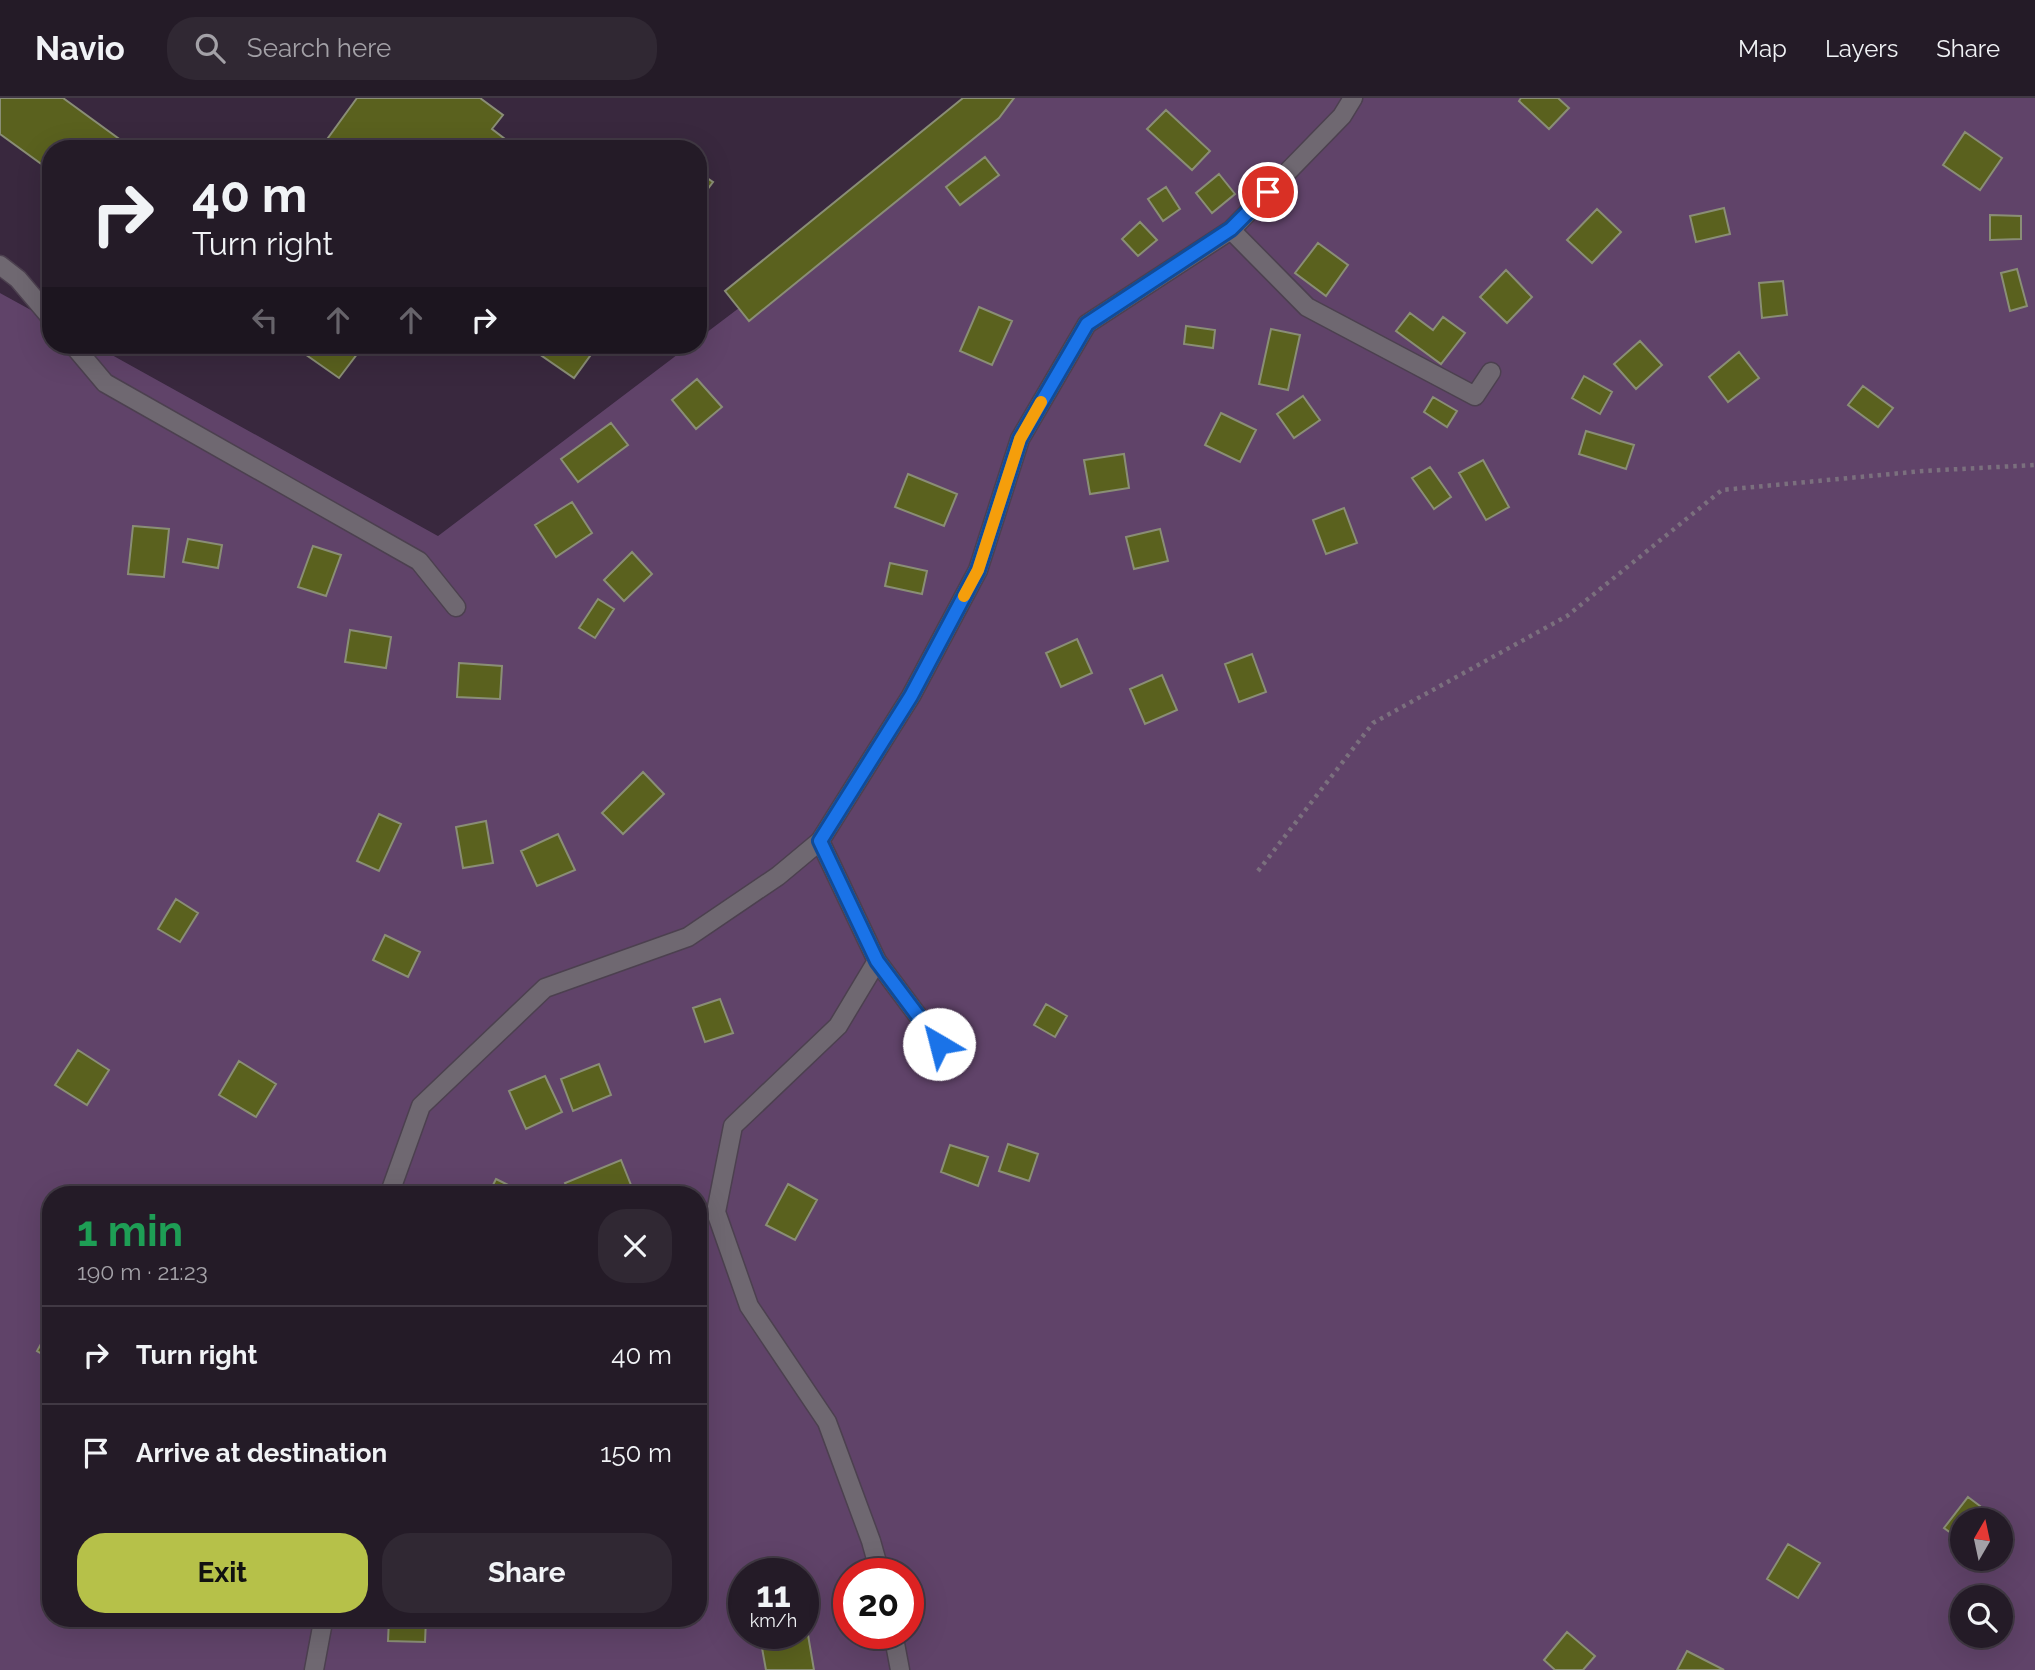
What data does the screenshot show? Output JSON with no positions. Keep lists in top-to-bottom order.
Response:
{
  "north": "top",
  "page": {
    "header": "Navio",
    "search": "Search here",
    "nav": ["Map", "Layers", "Share"],
    "turn": ["40 m", "Turn right"],
    "heading": ["1 min", "190 m · 21:23"],
    "list": [
      {
        "name": "Turn right",
        "value": "40 m"
      },
      {
        "name": "Arrive at destination",
        "value": "150 m"
      }
    ],
    "buttons": ["Exit", "Share"],
    "speed": "11 km/h",
    "limit": "20"
  }
}
